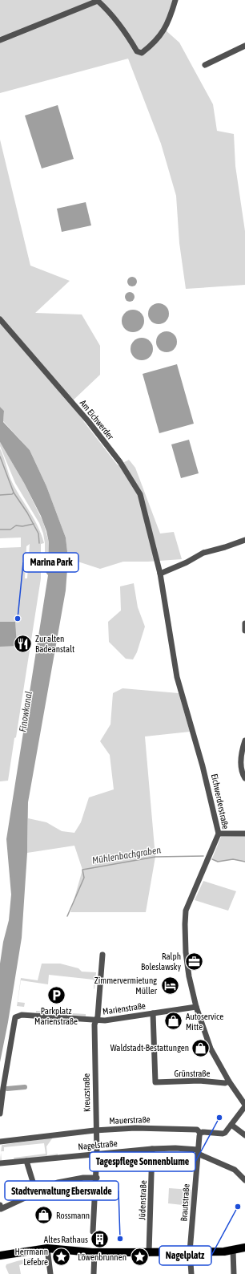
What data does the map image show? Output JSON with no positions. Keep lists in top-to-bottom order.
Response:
{
  "streets": {
    "street": [
      "Am Eichwerder",
      "Eichwerderstraße",
      "Marienstraße",
      "Grünstraße",
      "Kreuzstraße",
      "Mauerstraße",
      "Nagelstraße",
      "Jüdenstraße",
      "Brautstraße"
    ]
  },
  "crossings": [
    ["Am Eichwerder", "Eichwerderstraße"],
    ["Eichwerderstraße", "Marienstraße"],
    ["Eichwerderstraße", "Grünstraße"],
    ["Eichwerderstraße", "Mauerstraße"],
    ["Marienstraße", "Grünstraße"],
    ["Marienstraße", "Kreuzstraße"],
    ["Kreuzstraße", "Mauerstraße"],
    ["Kreuzstraße", "Nagelstraße"],
    ["Mauerstraße", "Brautstraße"],
    ["Nagelstraße", "Jüdenstraße"],
    ["Nagelstraße", "Brautstraße"]
  ],
  "water": ["Finowkanal", "Mühlenbachgraben"],
  "places": {
    "other": [
      "Marina Park",
      "Tagespflege Sonnenblume",
      "Nagelplatz",
      "Stadtverwaltung Eberswalde"
    ],
    "restaurant": ["Zur alten Badeanstalt"],
    "office": ["Ralph Boleslawsky"],
    "hotel": ["Zimmervermietung Müller"],
    "parking": ["Parkplatz Marienstraße"],
    "shop": ["Autoservice Mitte", "Waldstadt-Bestattungen", "Rossmann"],
    "building": ["Altes Rathaus"],
    "place": ["Herrmann Lefebre", "Löwenbrunnen"]
  }
}
